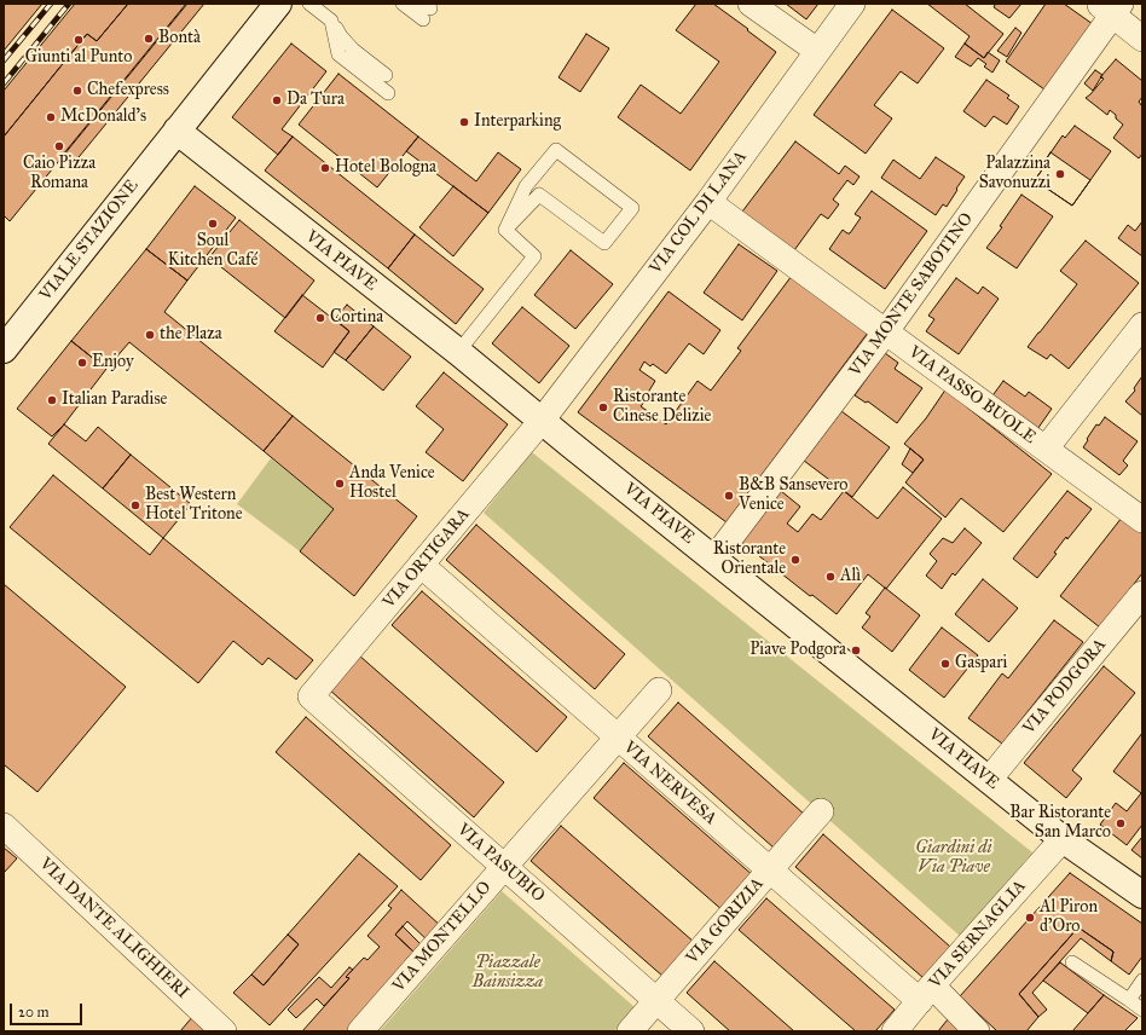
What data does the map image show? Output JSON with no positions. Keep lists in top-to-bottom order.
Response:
{
  "streets": {
    "street": [
      "VIA COL DI LANA",
      "VIALE STAZIONE",
      "VIA PIAVE",
      "VIA MONTE SABOTINO",
      "VIA PASSO BUOLE",
      "VIA ORTIGARA",
      "VIA PODGORA",
      "VIA NERVESA",
      "VIA PASUBIO",
      "VIA GORIZIA",
      "VIA DANTE ALIGHIERI",
      "VIA SERNAGLIA",
      "VIA MONTELLO"
    ]
  },
  "crossings": [
    ["VIA COL DI LANA", "VIA PIAVE"],
    ["VIA COL DI LANA", "VIA PASSO BUOLE"],
    ["VIA COL DI LANA", "VIA ORTIGARA"],
    ["VIALE STAZIONE", "VIA PIAVE"],
    ["VIA PIAVE", "VIA MONTE SABOTINO"],
    ["VIA PIAVE", "VIA ORTIGARA"],
    ["VIA PIAVE", "VIA PODGORA"],
    ["VIA PIAVE", "VIA SERNAGLIA"],
    ["VIA MONTE SABOTINO", "VIA PASSO BUOLE"],
    ["VIA ORTIGARA", "VIA NERVESA"],
    ["VIA ORTIGARA", "VIA PASUBIO"],
    ["VIA NERVESA", "VIA GORIZIA"],
    ["VIA NERVESA", "VIA SERNAGLIA"],
    ["VIA NERVESA", "VIA MONTELLO"],
    ["VIA PASUBIO", "VIA GORIZIA"],
    ["VIA PASUBIO", "VIA MONTELLO"]
  ],
  "parks": ["Giardini di Via Piave", "Piazzale Bainsizza"],
  "places": [
    "Bontà",
    "Giunti al Punto",
    "Chefexpress",
    "Da Tura",
    "McDonald's",
    "Interparking",
    "Caio Pizza Romana",
    "Hotel Bologna",
    "Palazzina Savonuzzi",
    "Soul Kitchen Café",
    "Cortina",
    "the Plaza",
    "Enjoy",
    "Italian Paradise",
    "Ristorante Cinese Delizie",
    "Anda Venice Hostel",
    "B&B Sansevero Venice",
    "Best Western Hotel Tritone",
    "Ristorante Orientale",
    "Alì",
    "Piave Podgora",
    "Gaspari",
    "Bar Ristorante San Marco",
    "Al Piron d'Oro"
  ],
  "scale_bar": "20 m"
}
